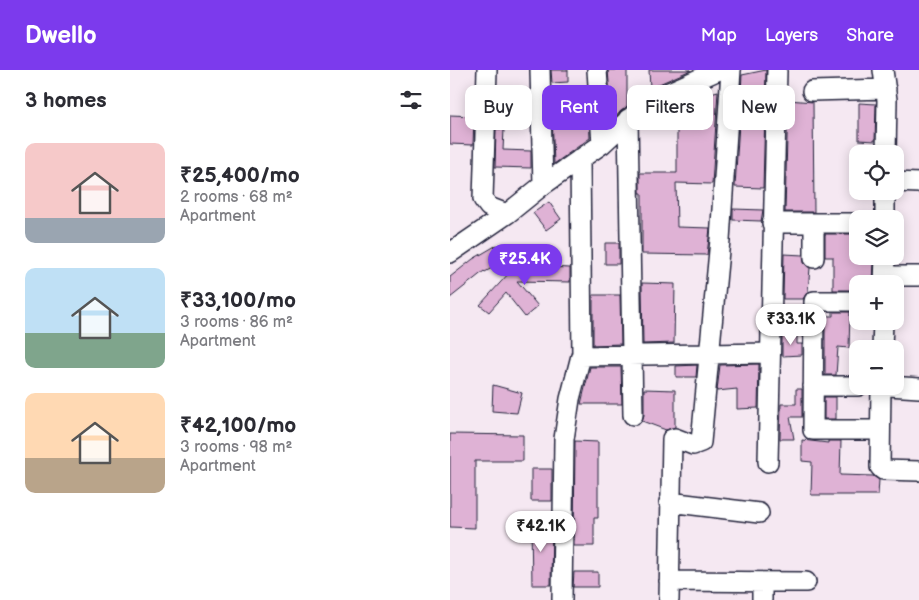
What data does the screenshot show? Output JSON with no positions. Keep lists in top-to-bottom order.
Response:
{
  "page": {
    "header": "Dwello",
    "nav": ["Map", "Layers", "Share"],
    "heading": "3 homes",
    "chip": [
      "Buy",
      "Rent",
      "Filters",
      "New"
    ],
    "list": [
      {
        "name": "₹25,400/mo",
        "note": "2 rooms · 68 m² · Apartment"
      },
      {
        "name": "₹33,100/mo",
        "note": "3 rooms · 86 m² · Apartment"
      },
      {
        "name": "₹42,100/mo",
        "note": "3 rooms · 98 m² · Apartment"
      }
    ],
    "map_buttons": ["+", "−"],
    "price": ["₹25.4K", "₹33.1K", "₹42.1K"]
  }
}
